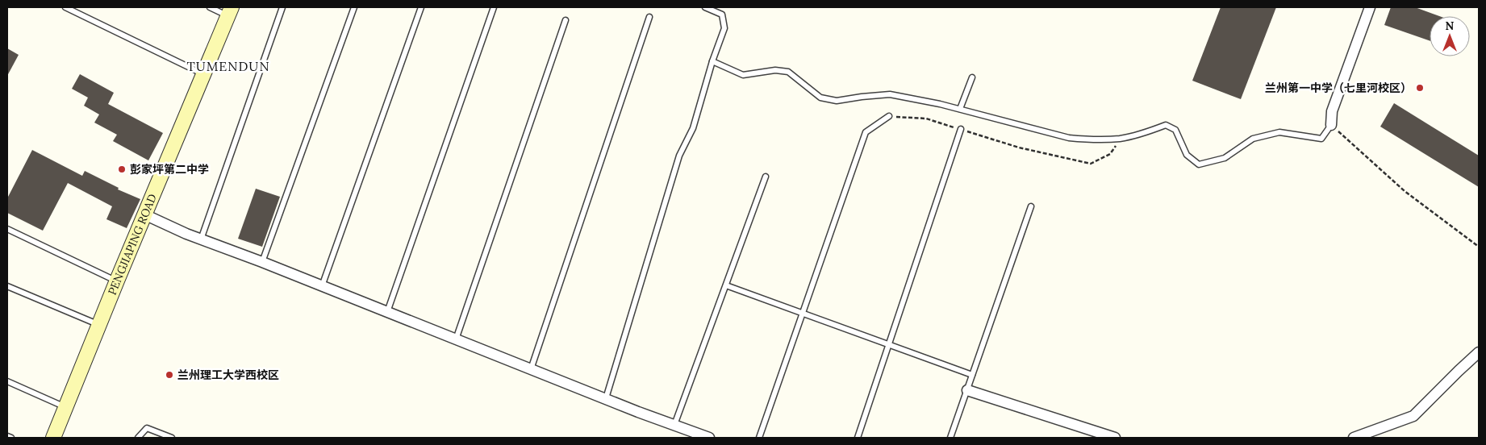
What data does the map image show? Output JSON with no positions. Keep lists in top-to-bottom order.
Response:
{
  "streets": {
    "street": ["PENGJIAPING ROAD"]
  },
  "districts": ["TUMENDUN"],
  "places": ["兰州第一中学（七里河校区）", "彭家坪第二中学", "兰州理工大学西校区"],
  "north": "top"
}
